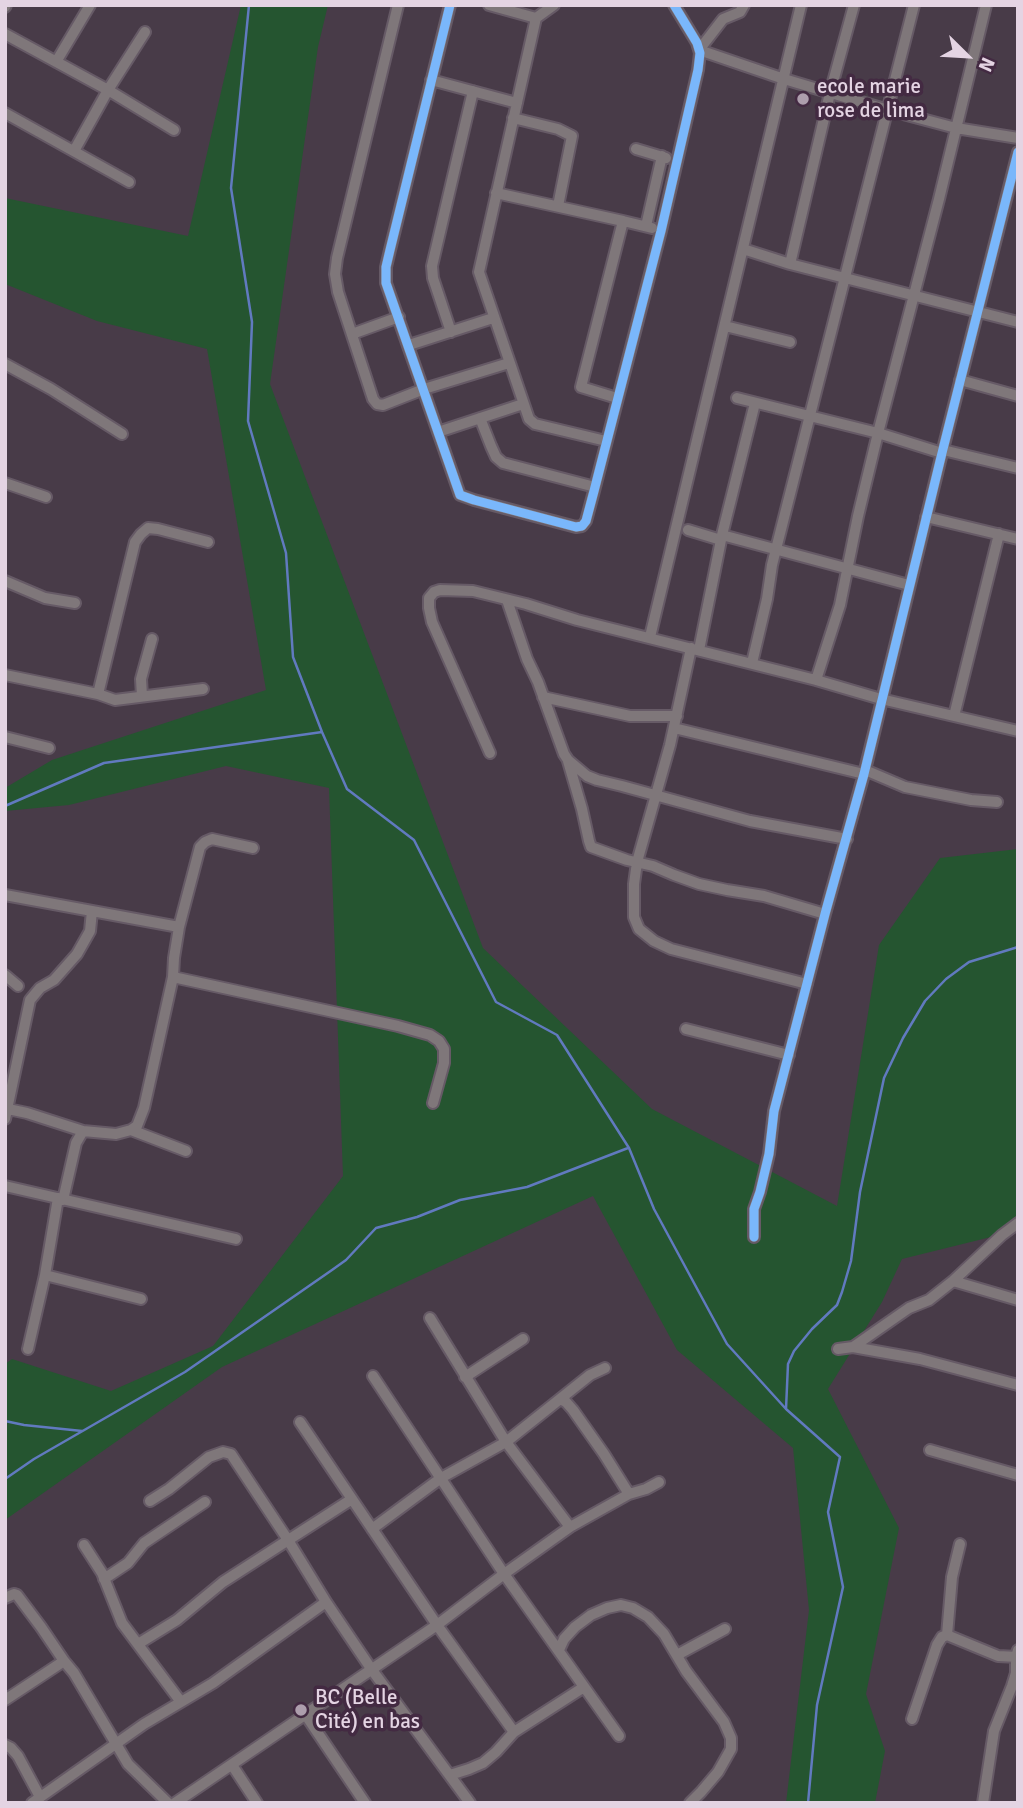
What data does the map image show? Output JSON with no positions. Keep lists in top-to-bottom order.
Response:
{
  "places": ["ecole marie rose de lima", "BC (Belle Cité) en bas"],
  "north": "bottom right"
}
